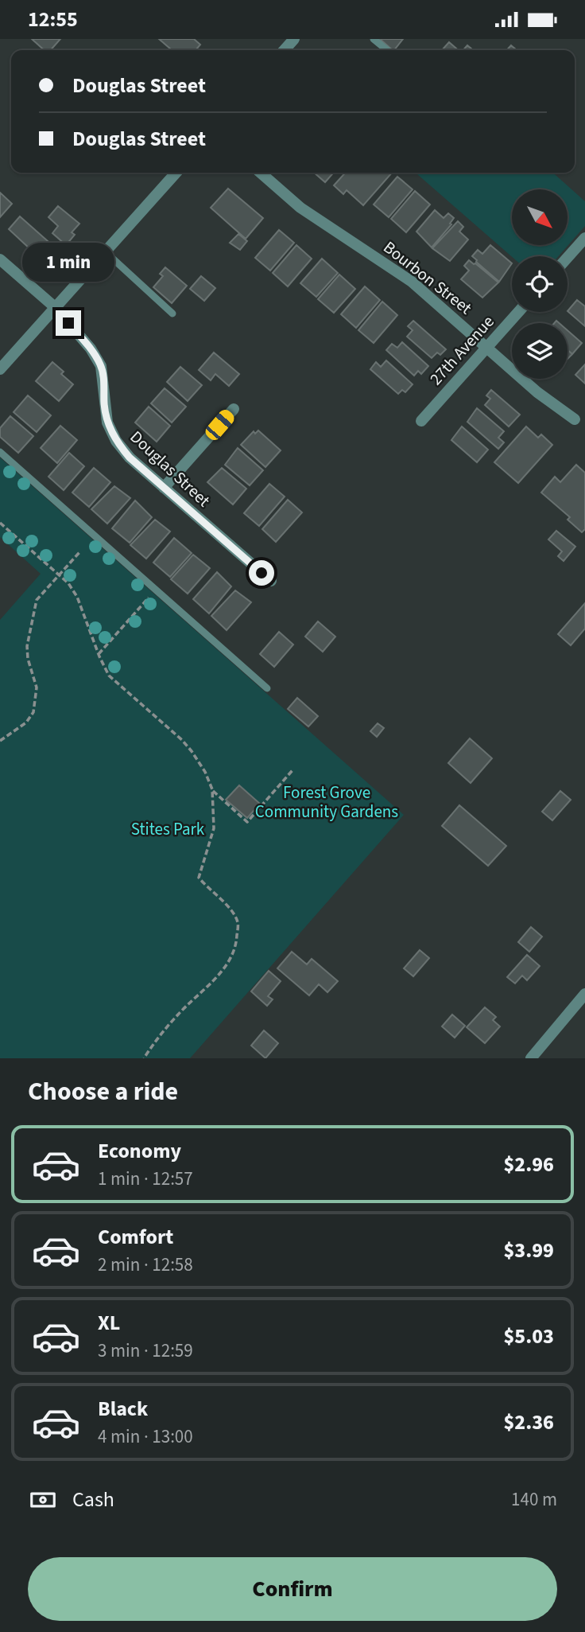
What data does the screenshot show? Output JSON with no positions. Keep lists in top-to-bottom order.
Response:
{
  "streets": {
    "street": ["Bourbon Street", "27th Avenue", "Douglas Street"]
  },
  "crossings": [
    ["Bourbon Street", "27th Avenue"]
  ],
  "parks": ["Forest Grove Community Gardens", "Stites Park"],
  "north": "bottom right",
  "page": {
    "status": "12:55",
    "banner": ["Douglas Street", "Douglas Street"],
    "bubble": "1 min",
    "heading": "Choose a ride",
    "list": [
      {
        "name": "Economy",
        "note": "1 min · 12:57",
        "value": "$2.96"
      },
      {
        "name": "Comfort",
        "note": "2 min · 12:58",
        "value": "$3.99"
      },
      {
        "name": "XL",
        "note": "3 min · 12:59",
        "value": "$5.03"
      },
      {
        "name": "Black",
        "note": "4 min · 13:00",
        "value": "$2.36"
      }
    ],
    "pay": ["Cash", "140 m"],
    "buttons": "Confirm"
  }
}
